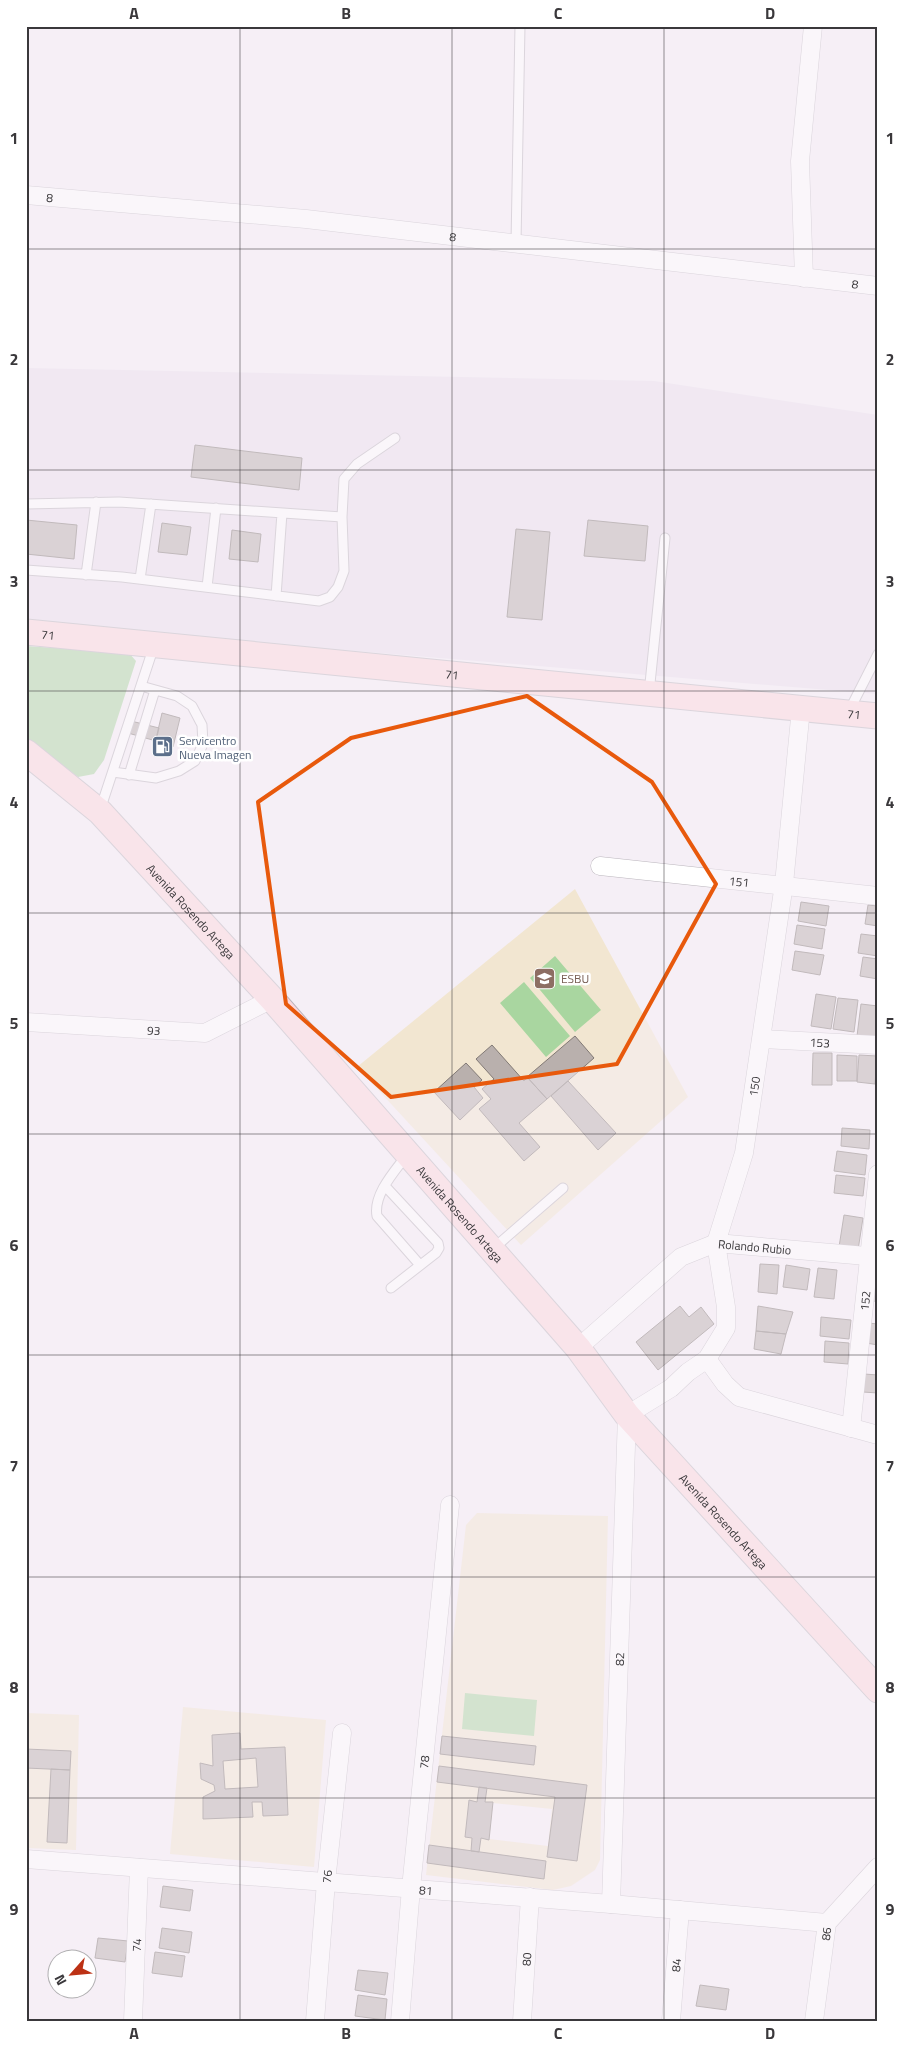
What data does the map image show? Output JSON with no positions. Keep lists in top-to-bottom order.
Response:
{
  "streets": {
    "main road": ["71", "Avenida Rosendo Artega"],
    "street": [
      "8",
      "151",
      "93",
      "153",
      "150",
      "Rolando Rubio",
      "152",
      "82",
      "78",
      "76",
      "81",
      "86",
      "74",
      "80",
      "84"
    ]
  },
  "crossings": [
    ["71", "150"],
    ["151", "150"],
    ["Avenida Rosendo Artega", "93"],
    ["Avenida Rosendo Artega", "150"],
    ["Avenida Rosendo Artega", "Rolando Rubio"],
    ["Avenida Rosendo Artega", "82"],
    ["153", "150"],
    ["150", "Rolando Rubio"],
    ["150", "82"],
    ["Rolando Rubio", "152"],
    ["82", "81"],
    ["78", "81"],
    ["76", "81"],
    ["81", "86"],
    ["81", "74"],
    ["81", "80"],
    ["81", "84"]
  ],
  "places": {
    "fuel station": ["Servicentro Nueva Imagen"],
    "school or university": ["ESBU"]
  },
  "north": "bottom left",
  "grid": {
    "columns": [
      "A",
      "B",
      "C",
      "D"
    ],
    "rows": [
      "1",
      "2",
      "3",
      "4",
      "5",
      "6",
      "7",
      "8",
      "9"
    ]
  }
}
